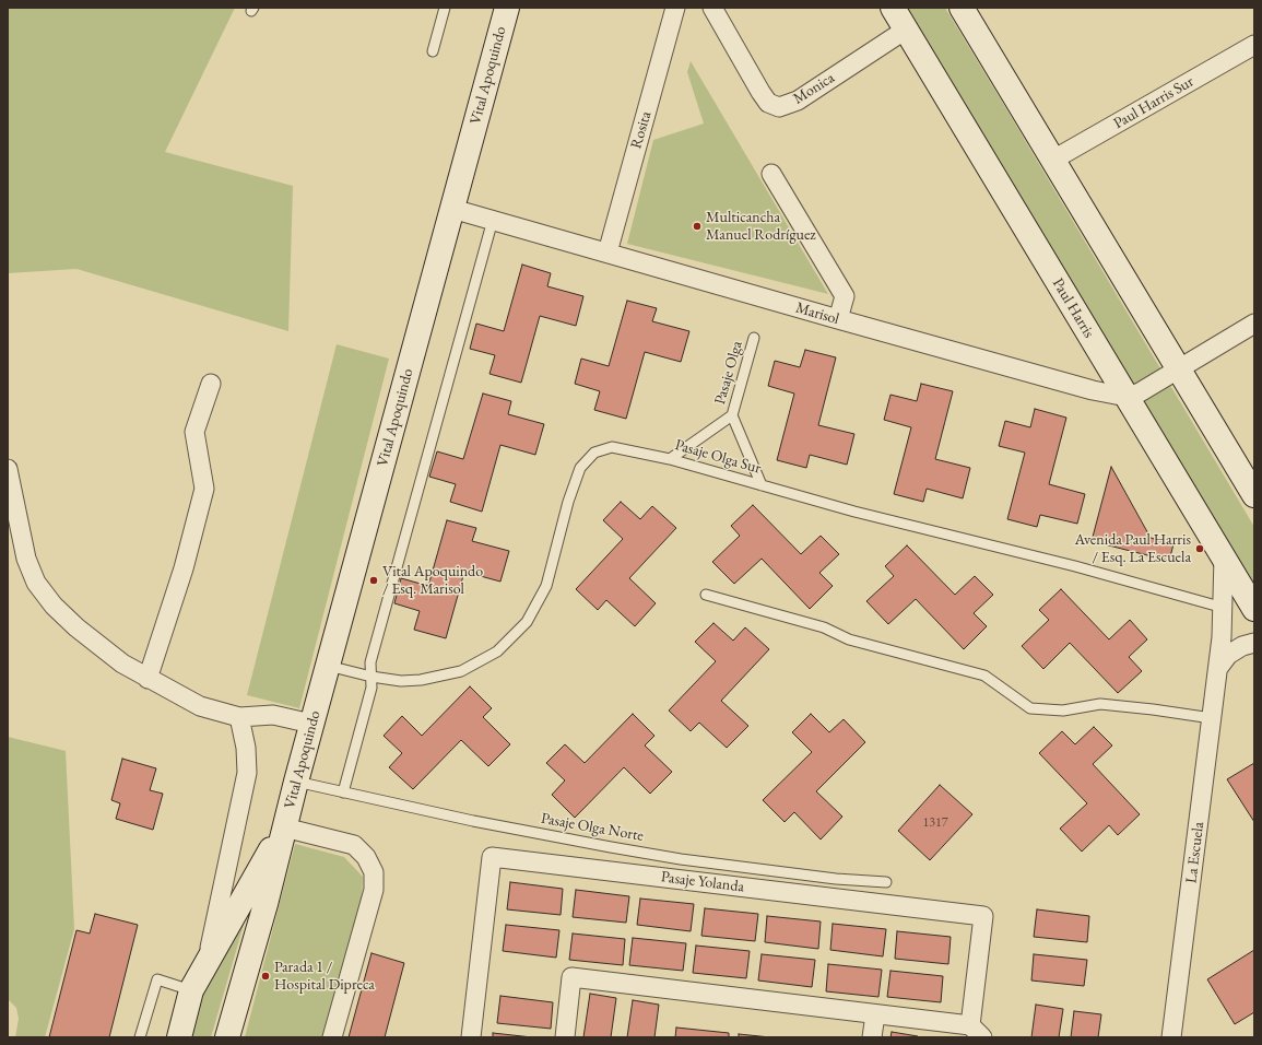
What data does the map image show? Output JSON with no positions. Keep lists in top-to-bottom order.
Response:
{
  "streets": {
    "street": [
      "Vital Apoquindo",
      "Monica",
      "Paul Harris Sur",
      "Rosita",
      "Paul Harris",
      "Marisol",
      "La Escuela",
      "Pasaje Yolanda"
    ],
    "lane": ["Pasaje Olga", "Pasaje Olga Sur", "Pasaje Olga Norte"]
  },
  "crossings": [
    ["Vital Apoquindo", "Marisol"],
    ["Vital Apoquindo", "Pasaje Olga Sur"],
    ["Vital Apoquindo", "Pasaje Olga Norte"],
    ["Monica", "Paul Harris"],
    ["Rosita", "Marisol"],
    ["Paul Harris", "Marisol"],
    ["Paul Harris", "La Escuela"],
    ["Pasaje Olga", "Pasaje Olga Sur"],
    ["Pasaje Olga Sur", "La Escuela"]
  ],
  "places": [
    "Multicancha Manuel Rodríguez",
    "Avenida Paul Harris / Esq. La Escuela",
    "Vital Apoquindo / Esq. Marisol",
    "Parada 1 / Hospital Dipreca"
  ],
  "house_numbers": ["1317"]
}
